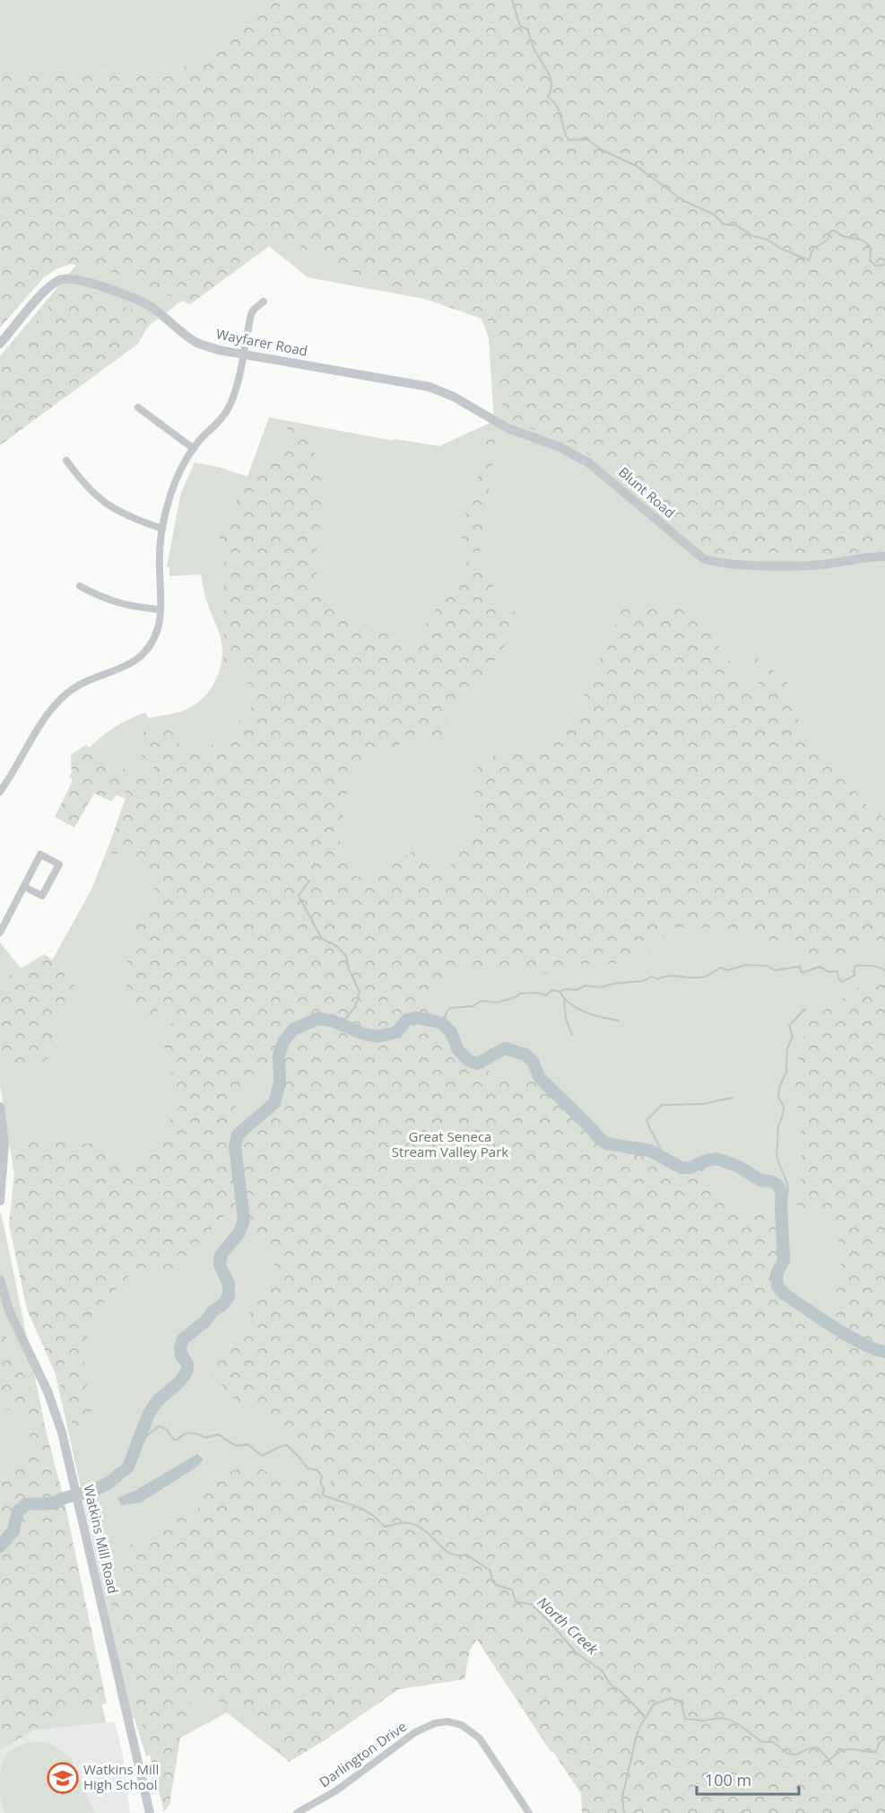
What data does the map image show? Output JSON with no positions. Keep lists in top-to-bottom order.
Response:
{
  "streets": {
    "street": [
      "Wayfarer Road",
      "Blunt Road",
      "Watkins Mill Road",
      "Darlington Drive"
    ]
  },
  "crossings": [
    ["Wayfarer Road", "Blunt Road"]
  ],
  "water": ["North Creek"],
  "parks": ["Great Seneca Stream Valley Park"],
  "places": {
    "school or university": ["Watkins Mill High School"]
  },
  "scale_bar": "100 m"
}
